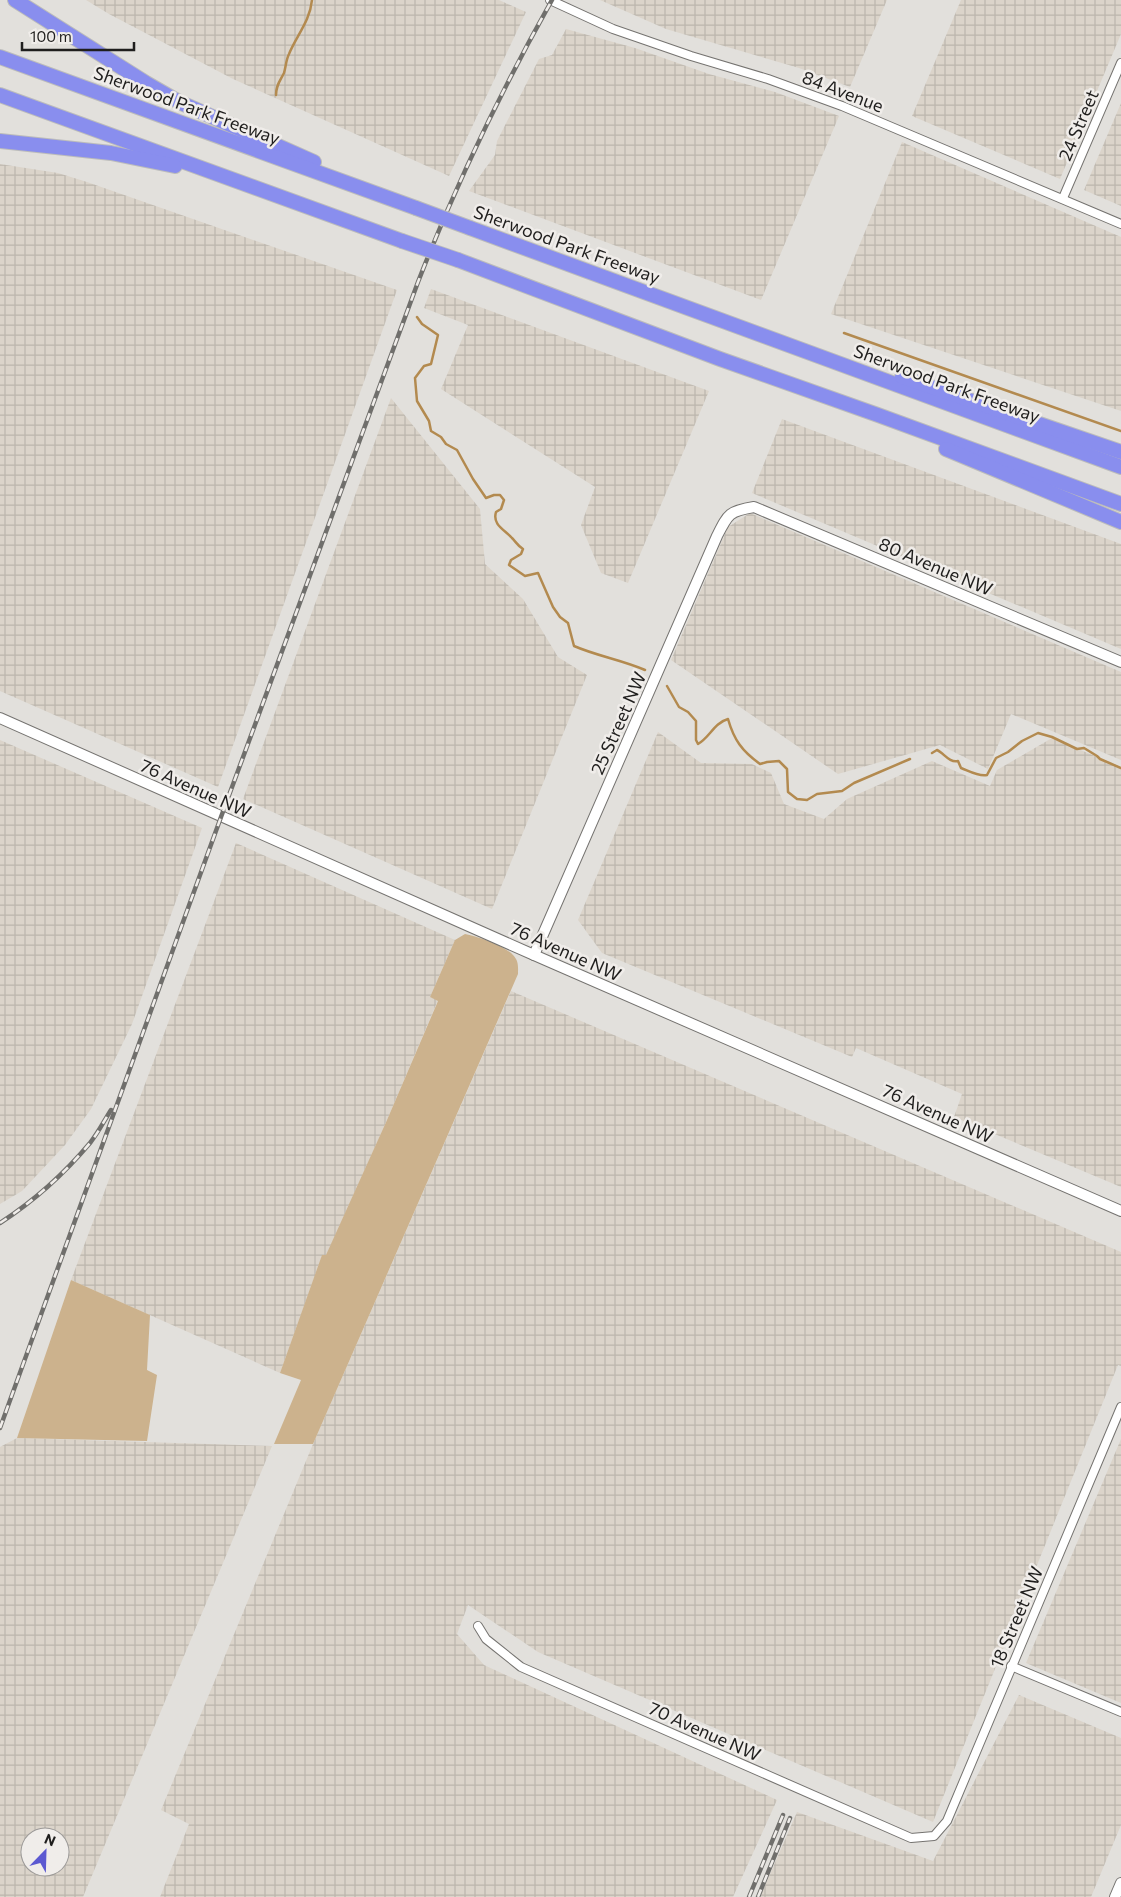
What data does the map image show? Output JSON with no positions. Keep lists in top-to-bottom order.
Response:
{
  "streets": {
    "highway": ["Sherwood Park Freeway"],
    "street": [
      "84 Avenue",
      "24 Street",
      "80 Avenue NW",
      "25 Street NW",
      "76 Avenue NW",
      "18 Street NW",
      "70 Avenue NW"
    ]
  },
  "crossings": [
    ["84 Avenue", "24 Street"],
    ["80 Avenue NW", "25 Street NW"],
    ["25 Street NW", "76 Avenue NW"],
    ["18 Street NW", "70 Avenue NW"]
  ],
  "scale_bar": "100 m",
  "north": "top right"
}
